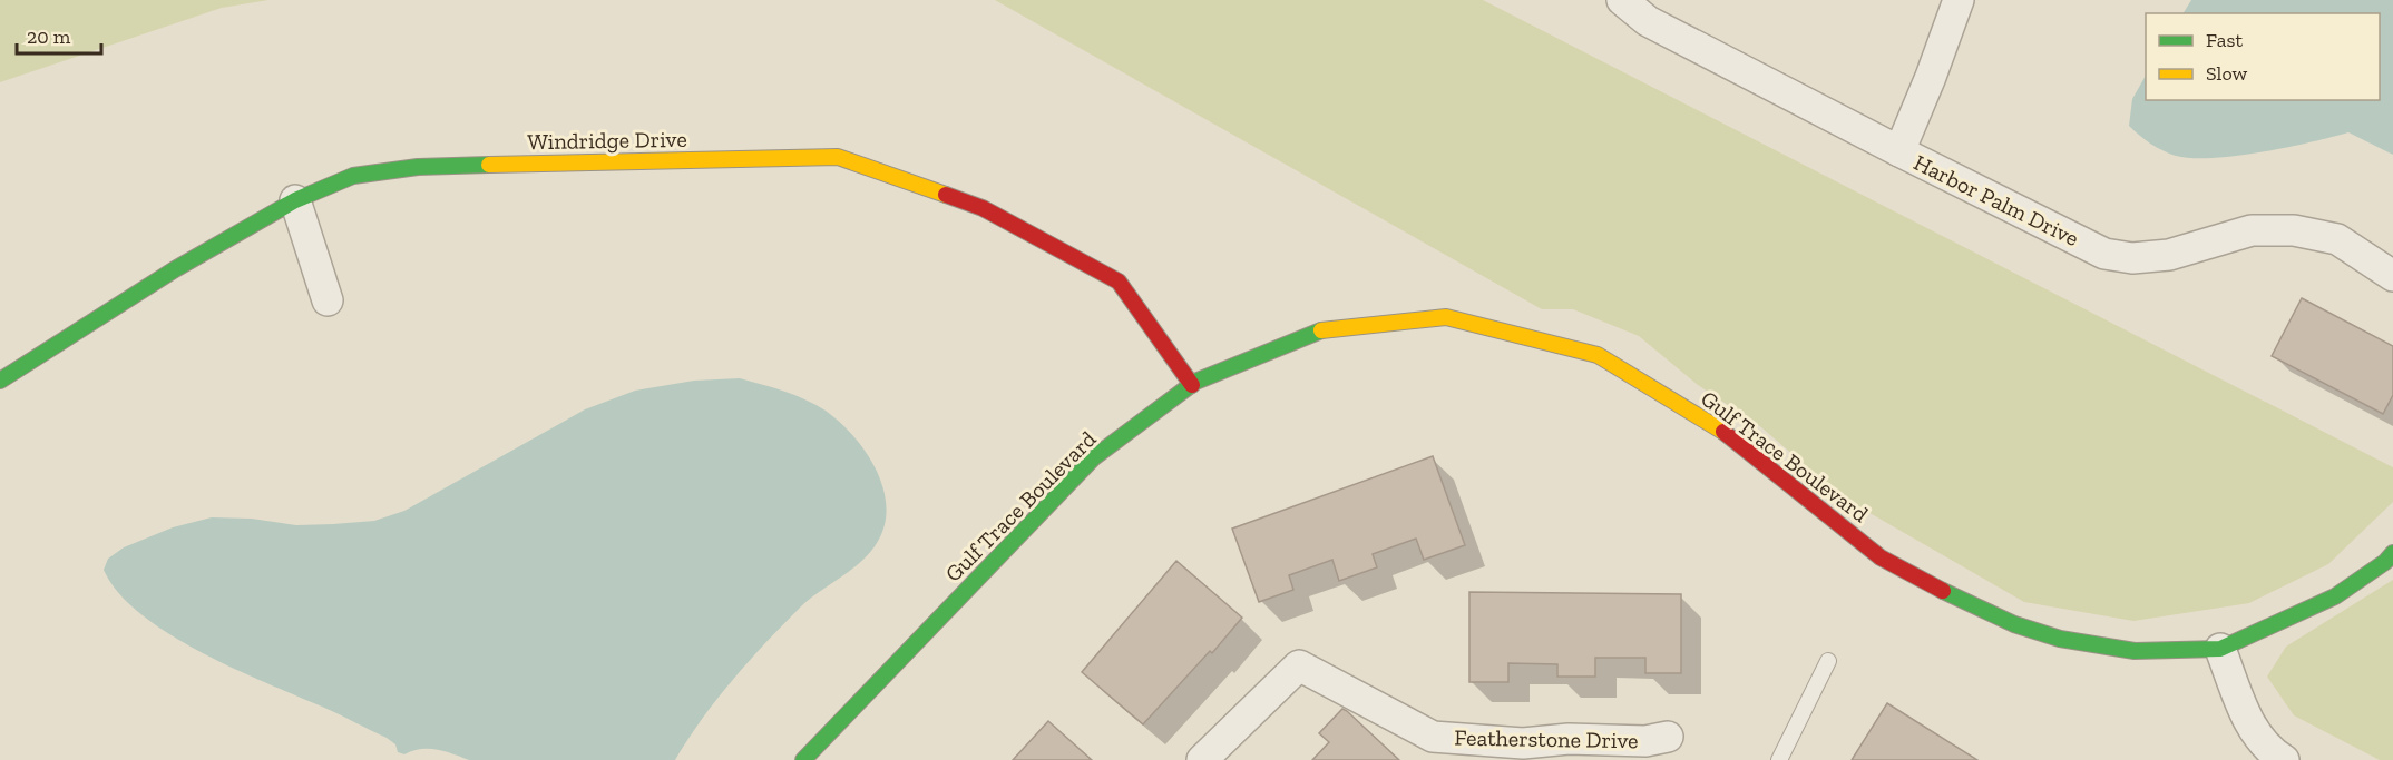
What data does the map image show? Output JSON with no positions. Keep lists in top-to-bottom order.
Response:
{
  "streets": {
    "street": [
      "Windridge Drive",
      "Harbor Palm Drive",
      "Gulf Trace Boulevard",
      "Featherstone Drive"
    ]
  },
  "crossings": [
    ["Windridge Drive", "Gulf Trace Boulevard"]
  ],
  "legend": ["Fast", "Slow"],
  "scale_bar": "20 m"
}
